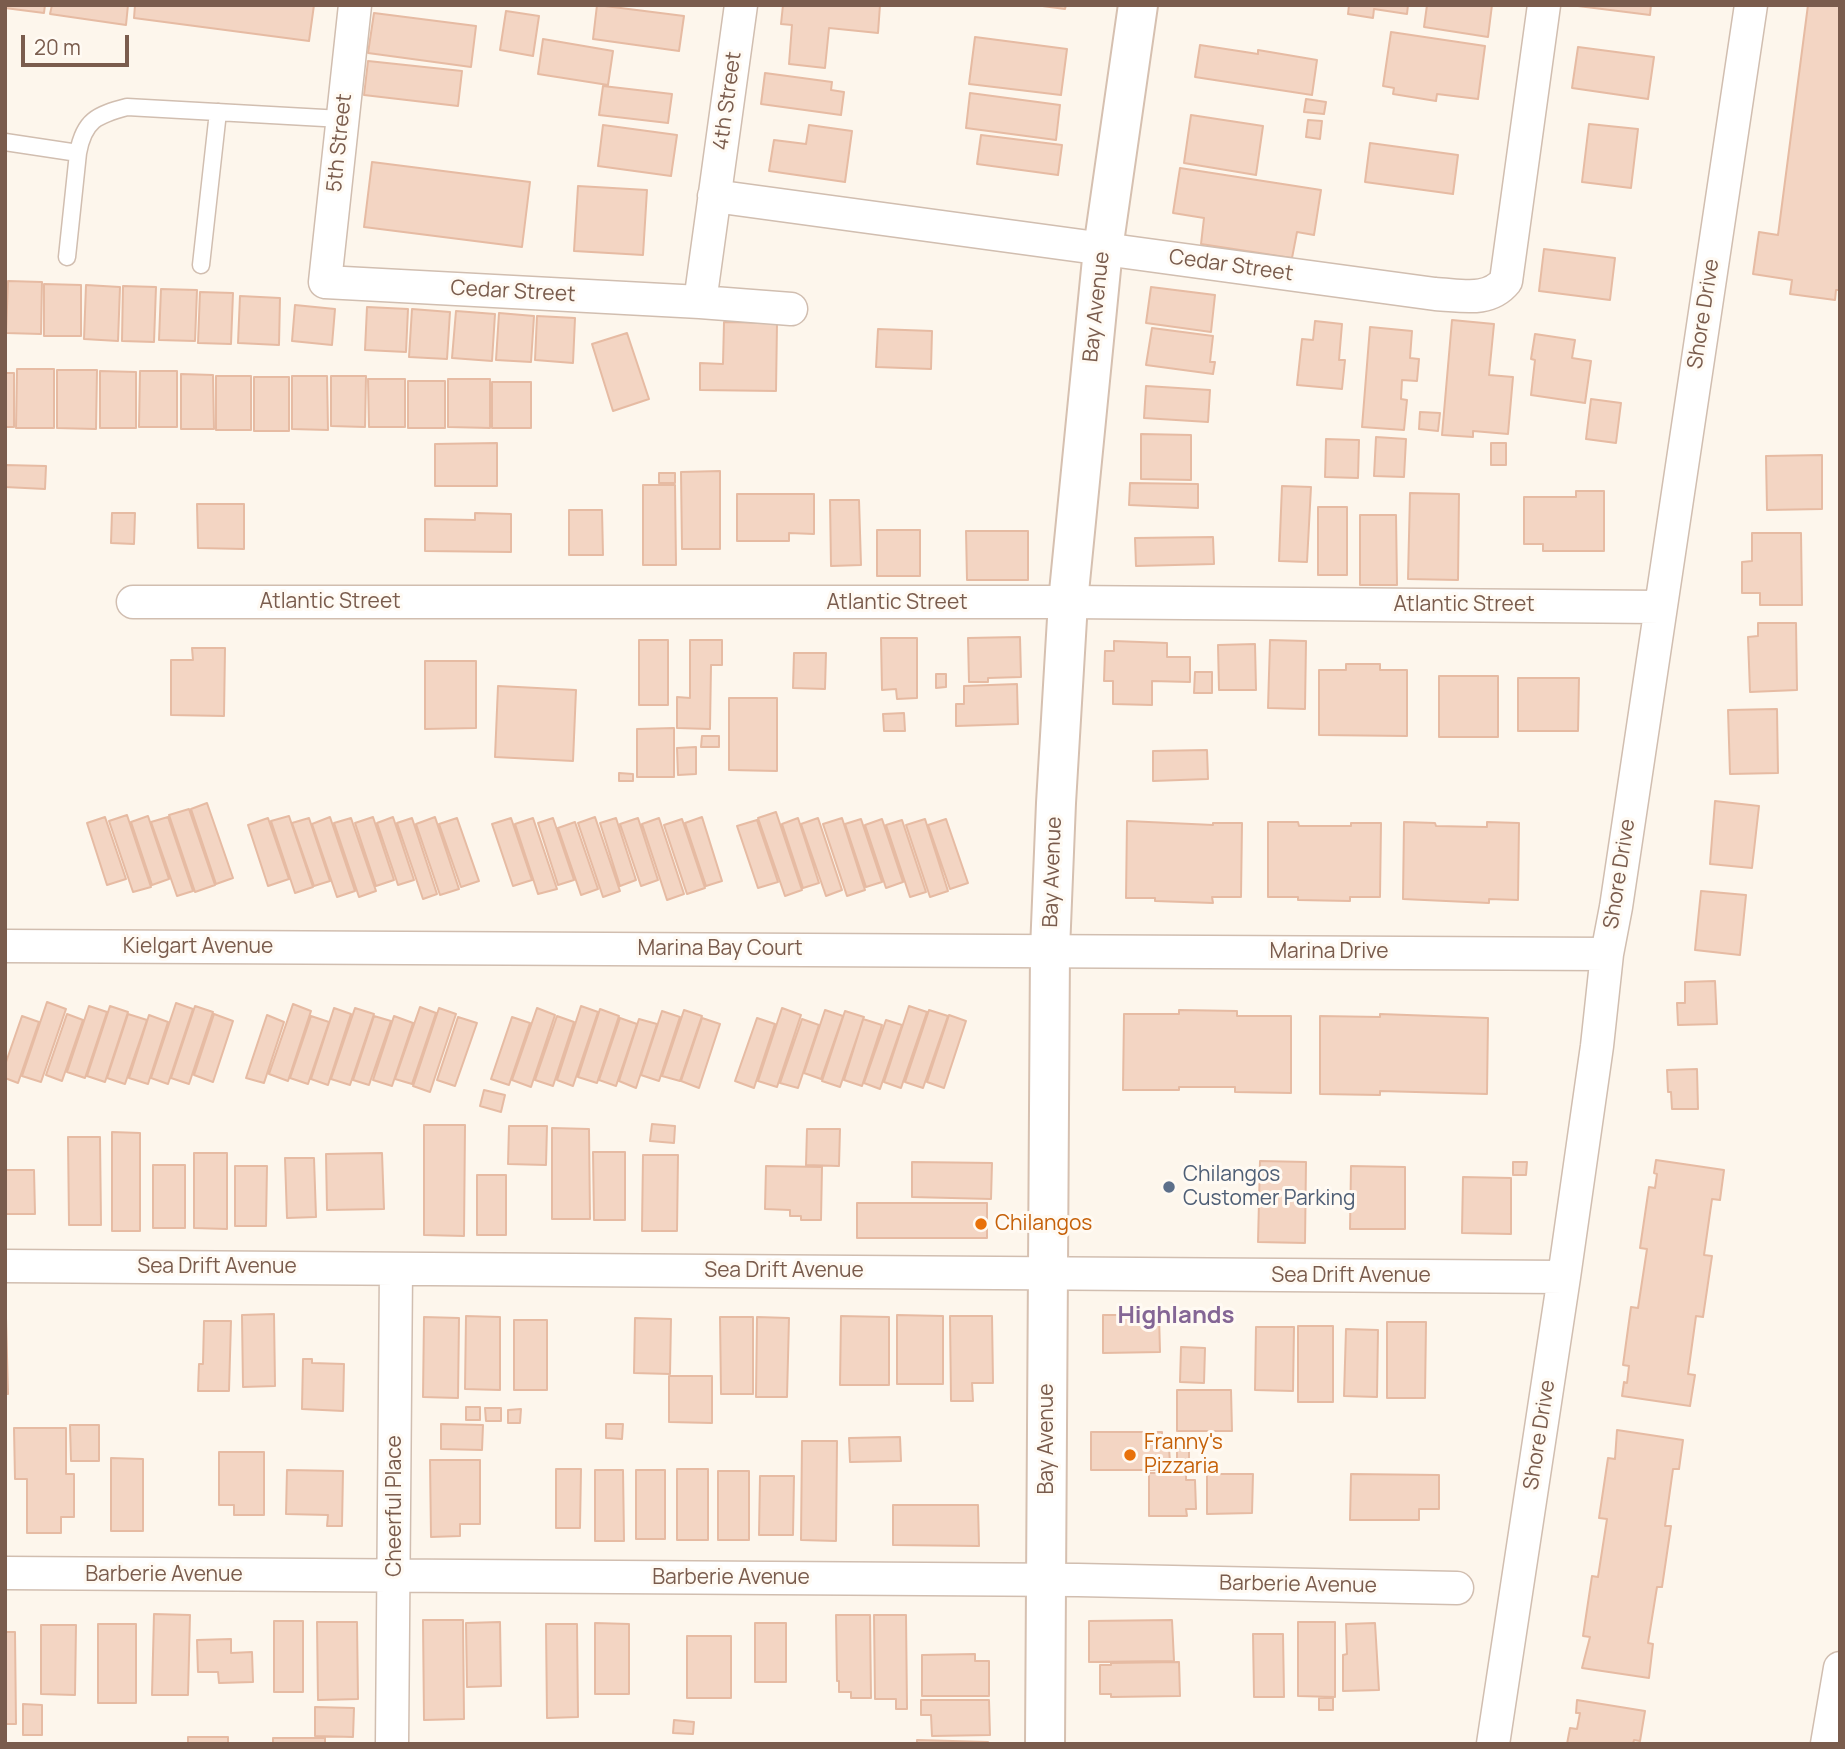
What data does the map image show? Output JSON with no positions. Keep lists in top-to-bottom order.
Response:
{
  "streets": {
    "street": [
      "4th Street",
      "5th Street",
      "Cedar Street",
      "Bay Avenue",
      "Shore Drive",
      "Atlantic Street",
      "Kielgart Avenue",
      "Marina Bay Court",
      "Marina Drive",
      "Sea Drift Avenue",
      "Cheerful Place",
      "Barberie Avenue"
    ]
  },
  "crossings": [
    ["4th Street", "Cedar Street"],
    ["5th Street", "Cedar Street"],
    ["Cedar Street", "Bay Avenue"],
    ["Bay Avenue", "Atlantic Street"],
    ["Bay Avenue", "Marina Bay Court"],
    ["Bay Avenue", "Marina Drive"],
    ["Bay Avenue", "Sea Drift Avenue"],
    ["Bay Avenue", "Barberie Avenue"],
    ["Shore Drive", "Atlantic Street"],
    ["Shore Drive", "Marina Drive"],
    ["Shore Drive", "Sea Drift Avenue"],
    ["Kielgart Avenue", "Marina Bay Court"],
    ["Marina Bay Court", "Marina Drive"],
    ["Sea Drift Avenue", "Cheerful Place"],
    ["Cheerful Place", "Barberie Avenue"]
  ],
  "districts": ["Highlands"],
  "places": ["Chilangos Customer Parking", "Chilangos", "Franny's Pizzaria"],
  "scale_bar": "20 m"
}
